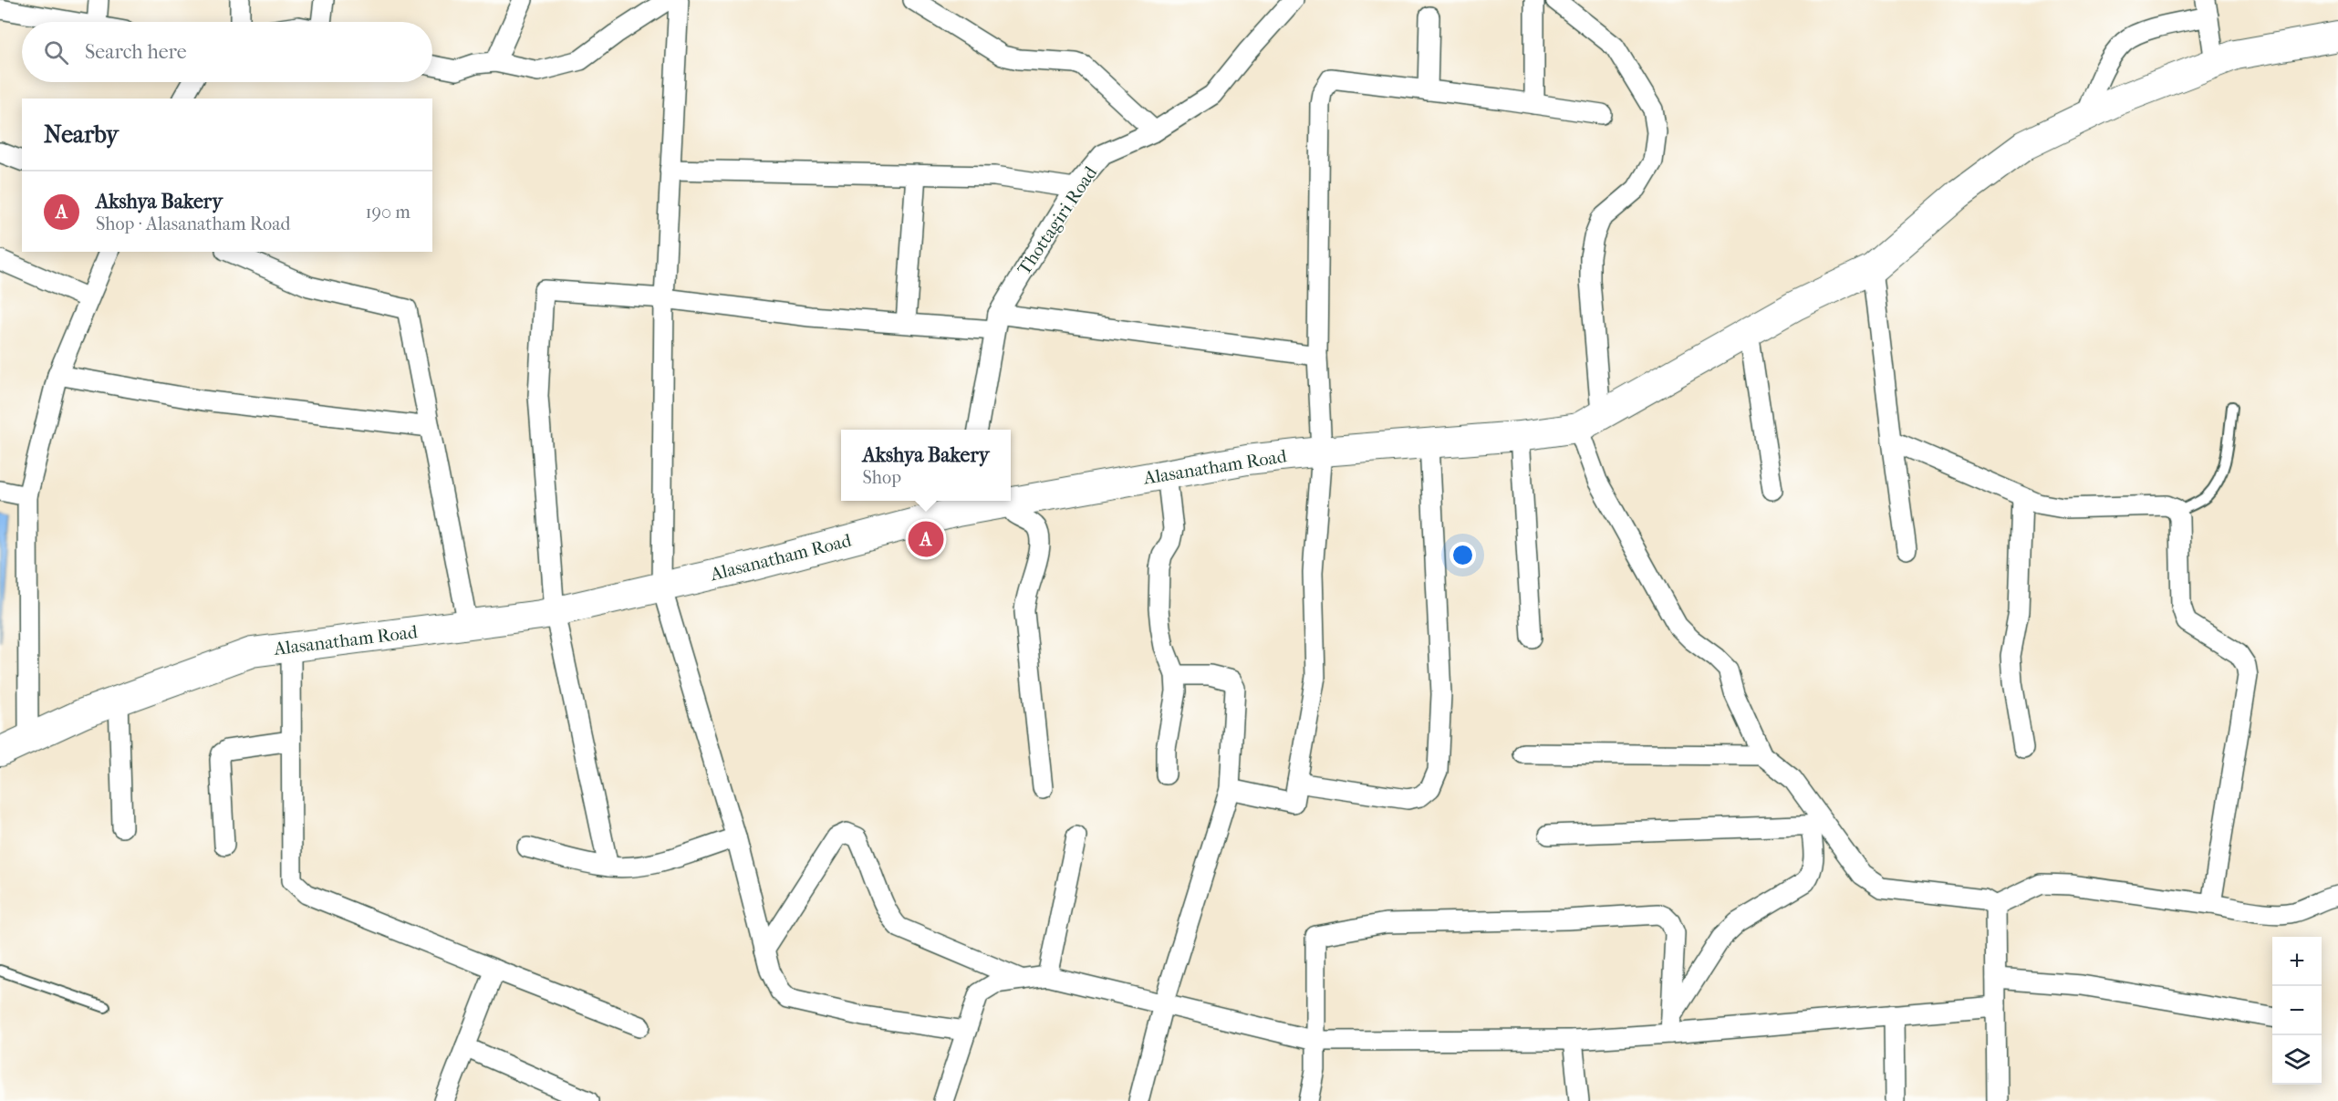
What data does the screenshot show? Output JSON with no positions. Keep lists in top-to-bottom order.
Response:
{
  "streets": {
    "main road": ["Alasanatham Road"],
    "street": ["Thottagiri Road"]
  },
  "page": {
    "search": "Search here",
    "heading": "Nearby",
    "list": [
      {
        "mark": "A",
        "name": "Akshya Bakery",
        "note": "Shop · Alasanatham Road",
        "value": "190 m"
      }
    ],
    "popup": ["Akshya Bakery", "Shop"],
    "pins": "A",
    "map_buttons": ["+", "−"]
  }
}
